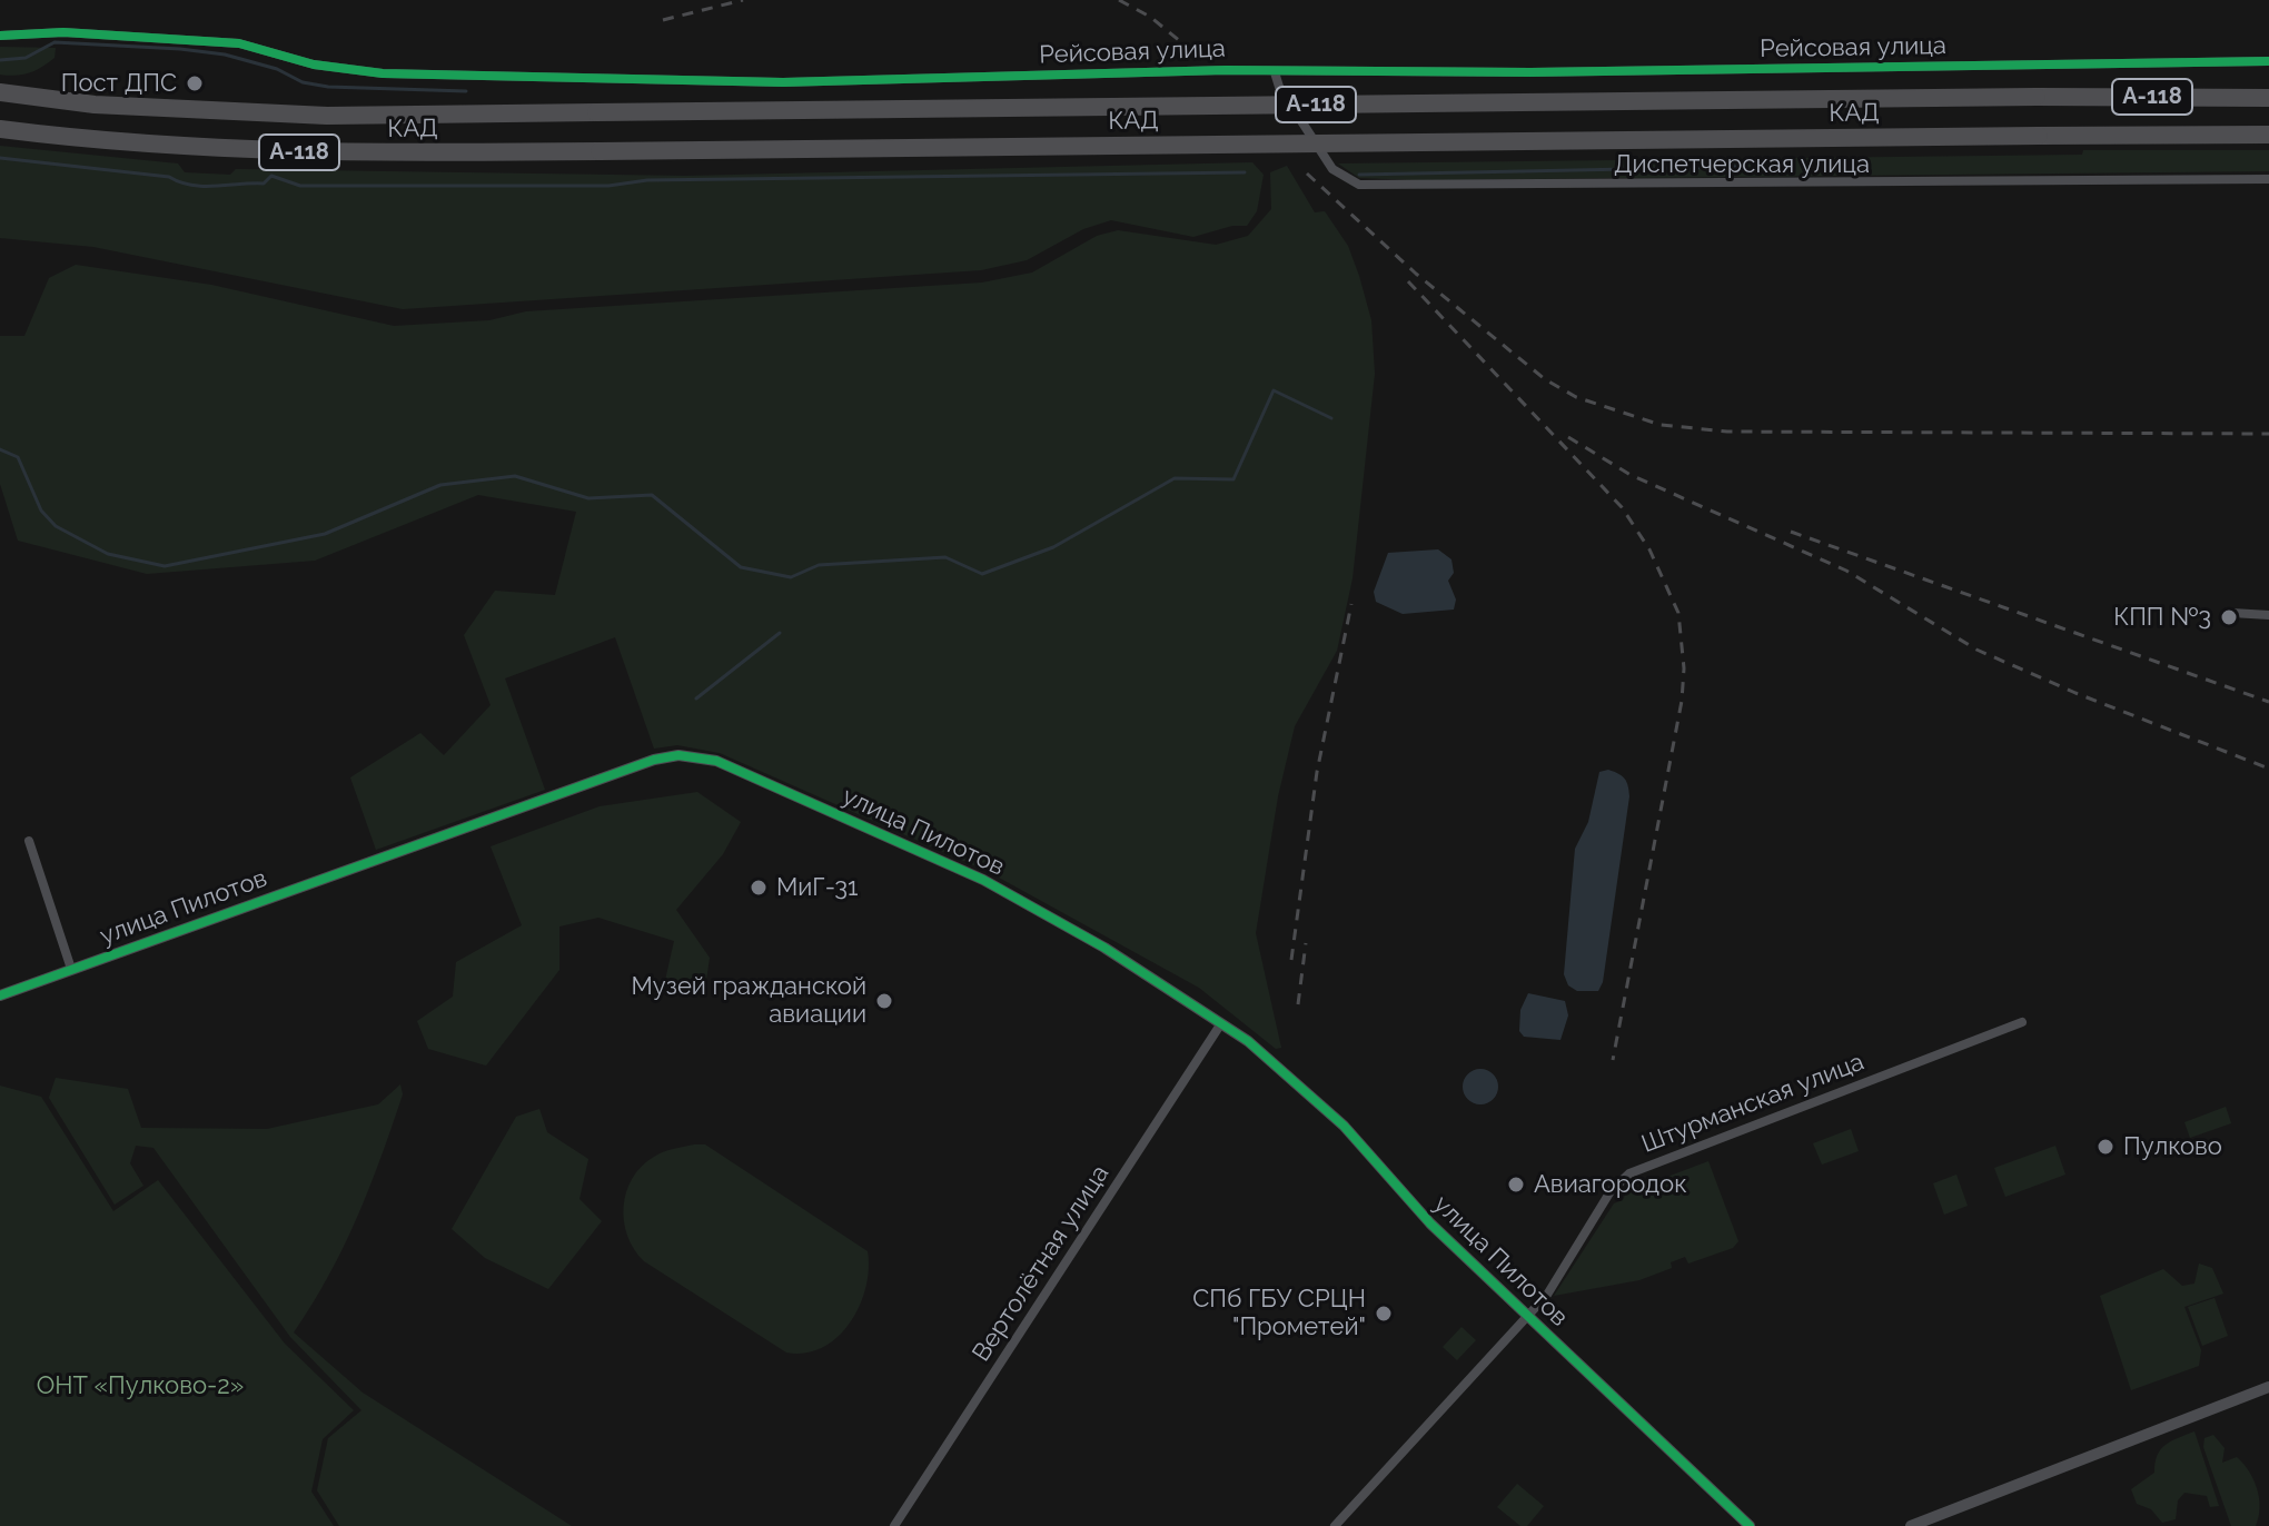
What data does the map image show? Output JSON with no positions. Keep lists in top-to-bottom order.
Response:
{
  "streets": {
    "highway": ["А-118", "КАД"],
    "street": [
      "Рейсовая улица",
      "Диспетчерская улица",
      "улица Пилотов",
      "Штурманская улица",
      "Вертолётная улица"
    ]
  },
  "crossings": [
    ["Рейсовая улица", "Диспетчерская улица"],
    ["улица Пилотов", "Штурманская улица"],
    ["улица Пилотов", "Вертолётная улица"]
  ],
  "parks": ["ОНТ «Пулково-2»"],
  "places": [
    "Пост ДПС",
    "КПП №3",
    "МиГ-31",
    "Музей гражданской авиации",
    "Пулково",
    "Авиагородок",
    "СПб ГБУ СРЦН \"Прометей\""
  ]
}
